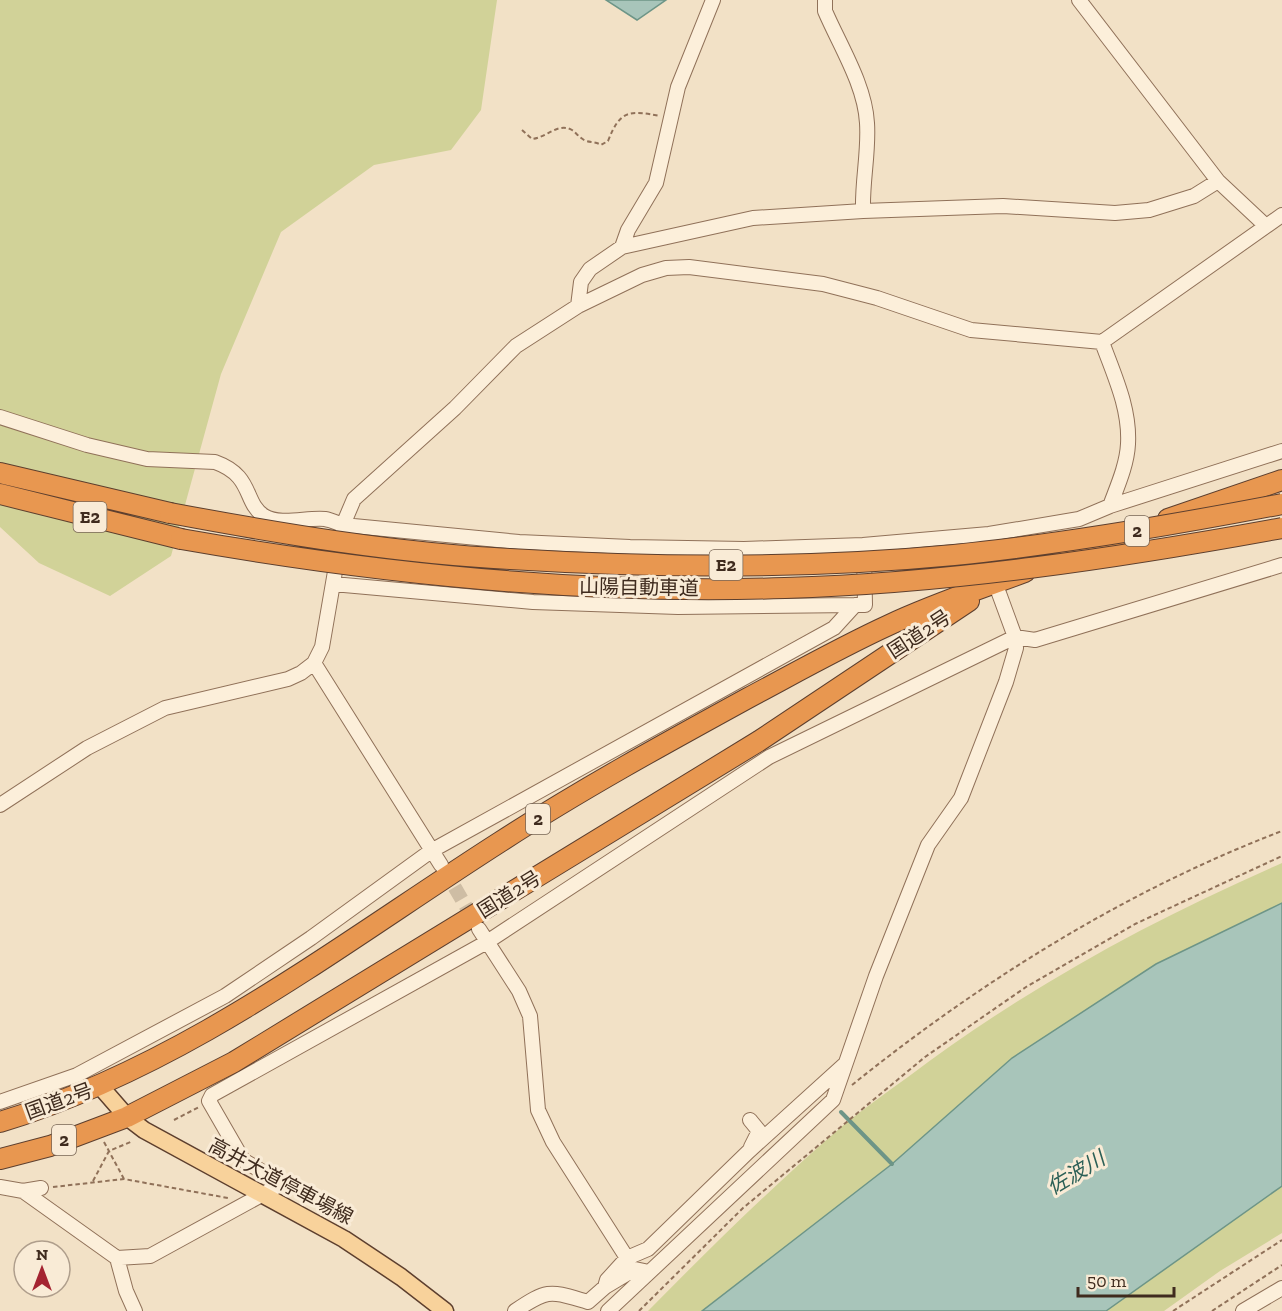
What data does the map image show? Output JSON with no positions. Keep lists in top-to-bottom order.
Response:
{
  "streets": {
    "highway": [
      "E2",
      "2",
      "山陽自動車道",
      "国道2号"
    ],
    "main road": ["高井大道停車場線"]
  },
  "crossings": [
    ["国道2号", "高井大道停車場線"]
  ],
  "water": ["佐波川"],
  "scale_bar": "50 m",
  "north": "top"
}
